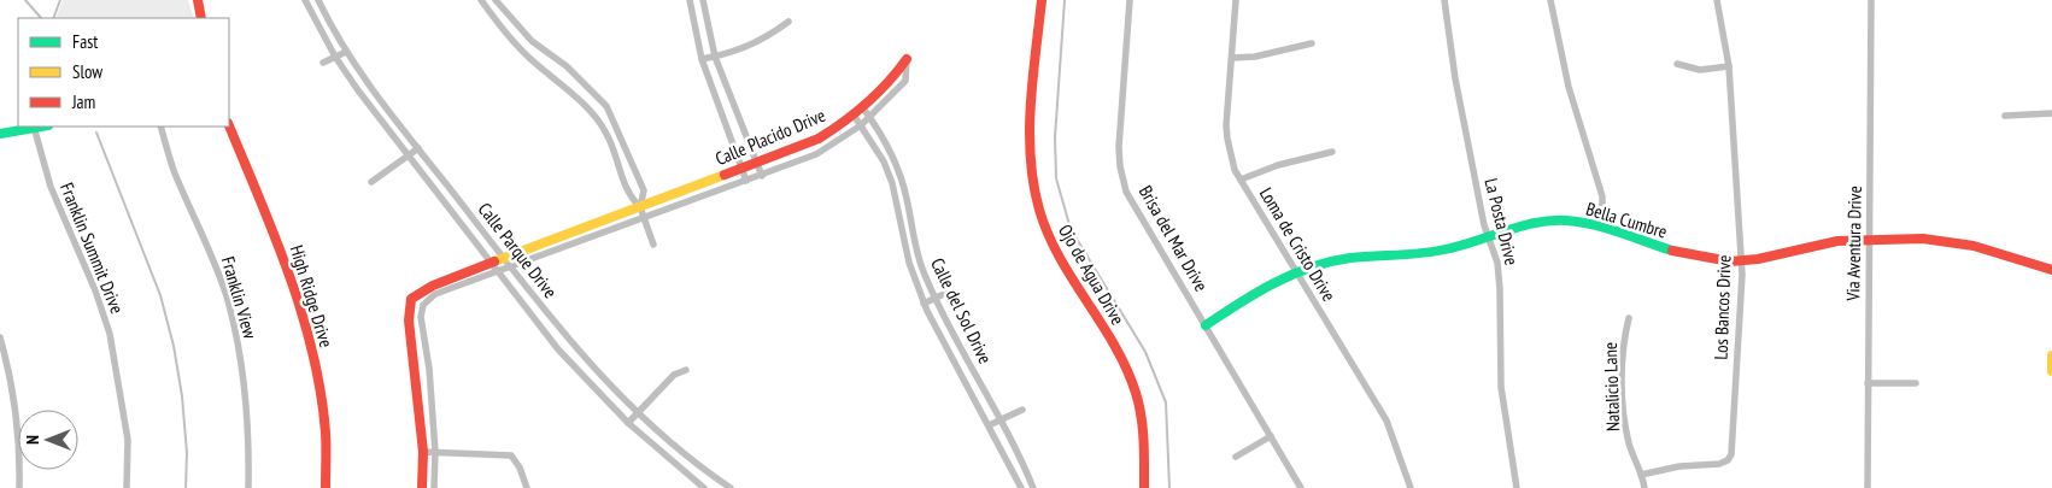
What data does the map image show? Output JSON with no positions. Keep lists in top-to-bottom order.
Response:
{
  "streets": {
    "street": [
      "Calle Placido Drive",
      "Bella Cumbre",
      "La Posta Drive",
      "Brisa del Mar Drive",
      "Via Aventura Drive",
      "Loma de Cristo Drive",
      "Franklin Summit Drive",
      "Calle Parque Drive",
      "Ojo de Agua Drive",
      "High Ridge Drive",
      "Franklin View",
      "Los Bancos Drive",
      "Calle del Sol Drive",
      "Natalicio Lane"
    ]
  },
  "crossings": [
    ["Calle Placido Drive", "Calle Parque Drive"],
    ["Calle Placido Drive", "Calle del Sol Drive"],
    ["Bella Cumbre", "La Posta Drive"],
    ["Bella Cumbre", "Brisa del Mar Drive"],
    ["Bella Cumbre", "Via Aventura Drive"],
    ["Bella Cumbre", "Loma de Cristo Drive"],
    ["Bella Cumbre", "Los Bancos Drive"],
    ["Los Bancos Drive", "Natalicio Lane"]
  ],
  "legend": ["Fast", "Slow", "Jam"],
  "north": "left"
}
